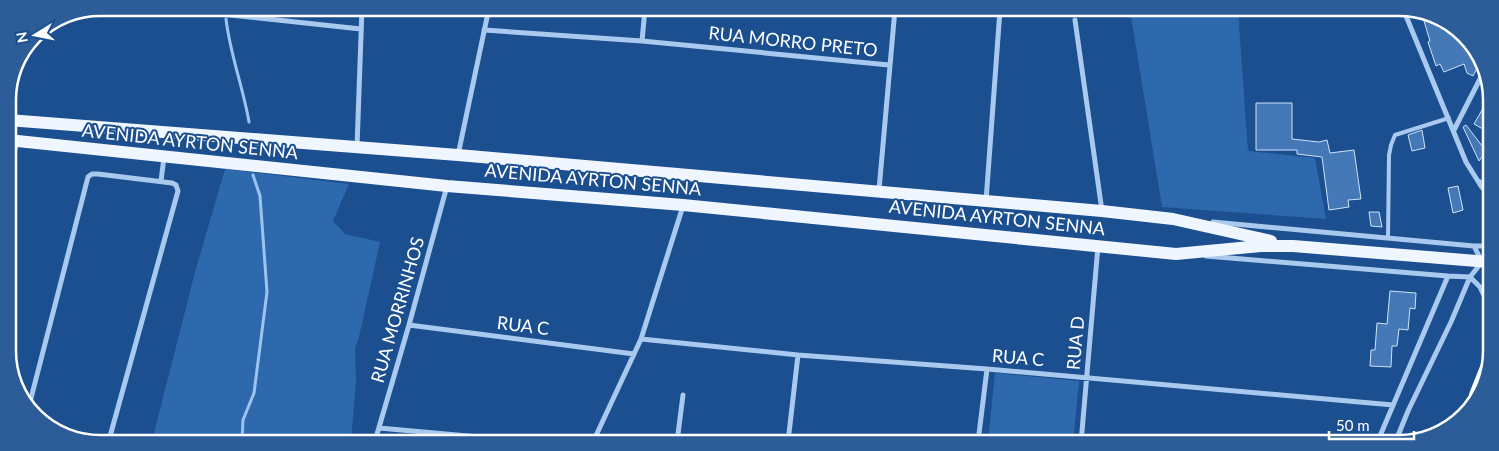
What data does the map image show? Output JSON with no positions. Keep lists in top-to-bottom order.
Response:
{
  "streets": {
    "main road": ["AVENIDA AYRTON SENNA"],
    "street": [
      "RUA MORRO PRETO",
      "RUA MORRINHOS",
      "RUA C",
      "RUA D"
    ]
  },
  "crossings": [
    ["AVENIDA AYRTON SENNA", "RUA MORRINHOS"],
    ["AVENIDA AYRTON SENNA", "RUA D"],
    ["RUA MORRINHOS", "RUA C"],
    ["RUA C", "RUA D"]
  ],
  "scale_bar": "50 m",
  "north": "left"
}
